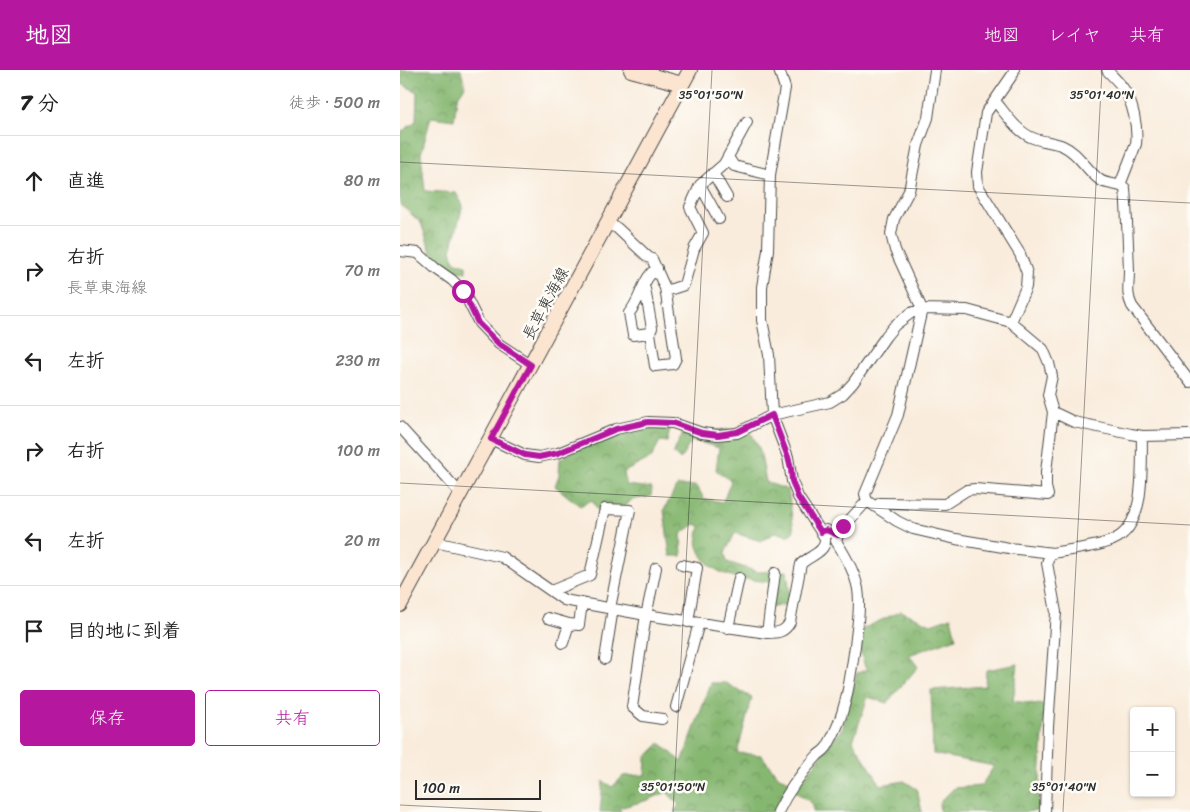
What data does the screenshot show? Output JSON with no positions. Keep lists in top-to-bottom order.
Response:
{
  "streets": {
    "main road": ["長草東海線"]
  },
  "scale_bar": "100 m",
  "page": {
    "header": "地図",
    "nav": ["地図", "レイヤ", "共有"],
    "heading": ["7 分", "徒歩 · 500 m"],
    "list": [
      ["直進", "80 m"],
      ["右折", "長草東海線", "70 m"],
      ["左折", "230 m"],
      ["右折", "100 m"],
      ["左折", "20 m"],
      "目的地に到着"
    ],
    "buttons": ["保存", "共有"],
    "map_buttons": ["+", "−"],
    "scale": "100 m"
  },
  "coordinates": ["35°01'50\"N", "35°01'40\"N"]
}
